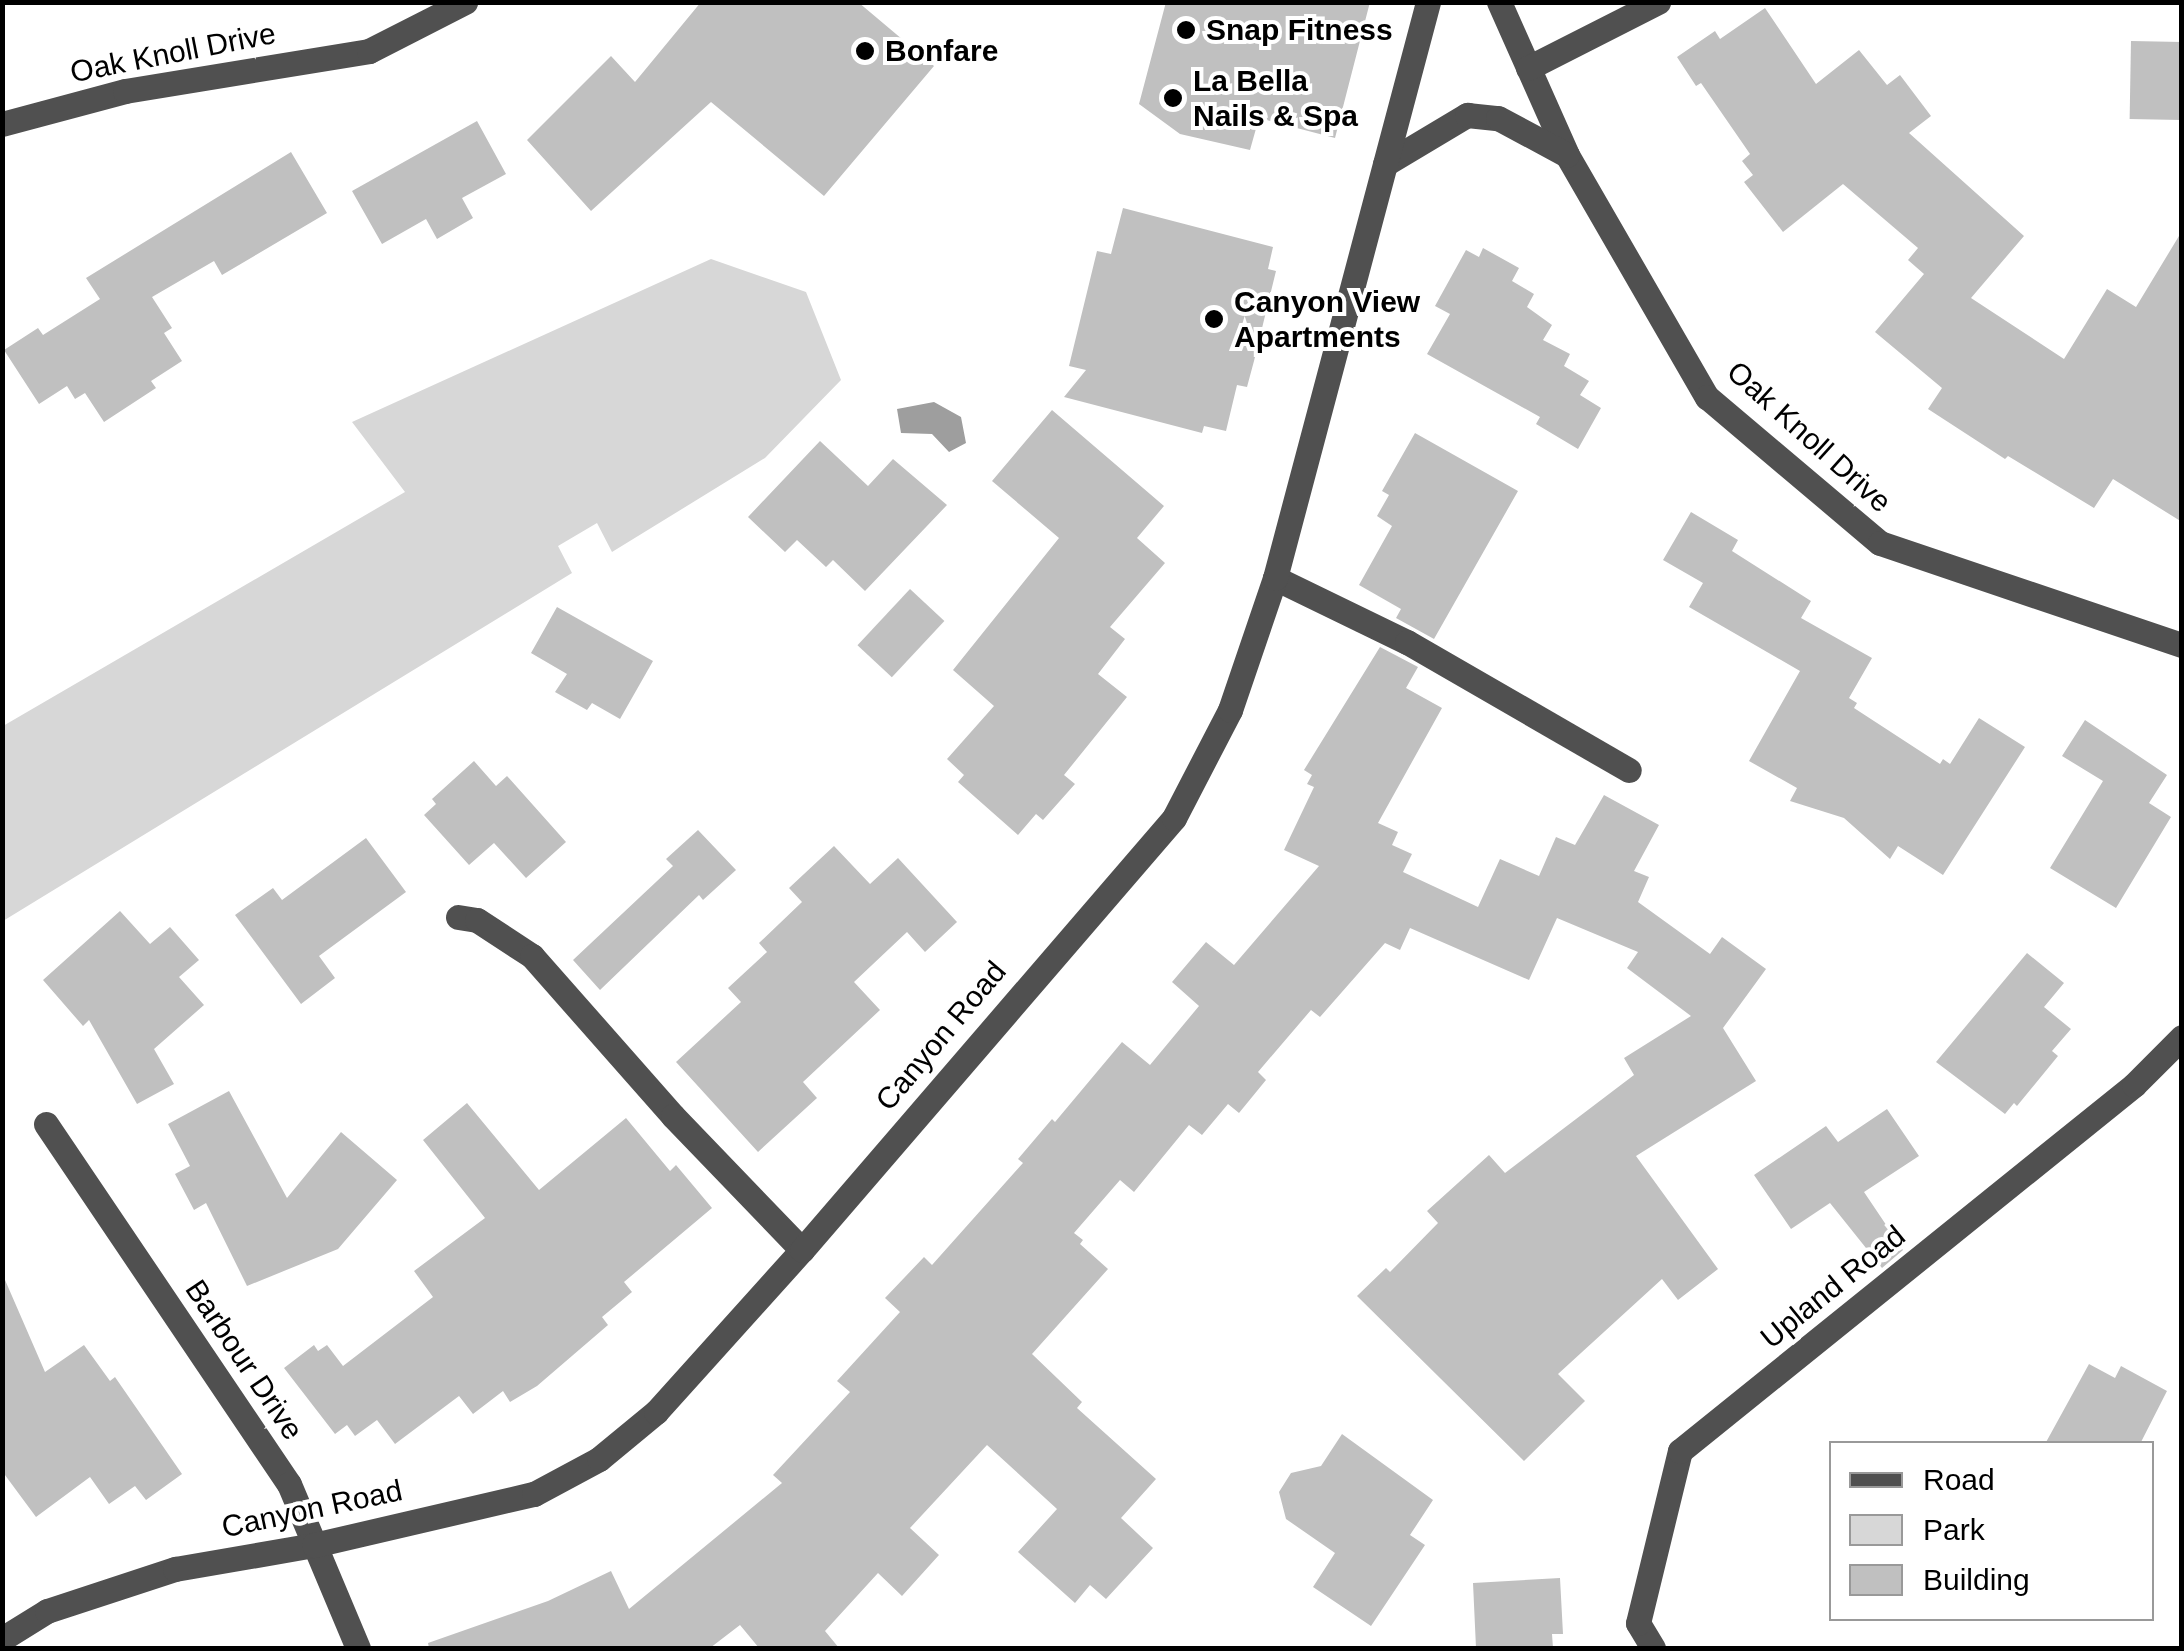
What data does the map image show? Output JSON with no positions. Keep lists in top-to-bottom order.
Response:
{
  "streets": {
    "street": [
      "Oak Knoll Drive",
      "Canyon Road",
      "Upland Road",
      "Barbour Drive"
    ]
  },
  "crossings": [
    ["Canyon Road", "Barbour Drive"]
  ],
  "places": [
    "Snap Fitness",
    "Bonfare",
    "La Bella Nails & Spa",
    "Canyon View Apartments"
  ],
  "legend": ["Road", "Park", "Building"]
}
